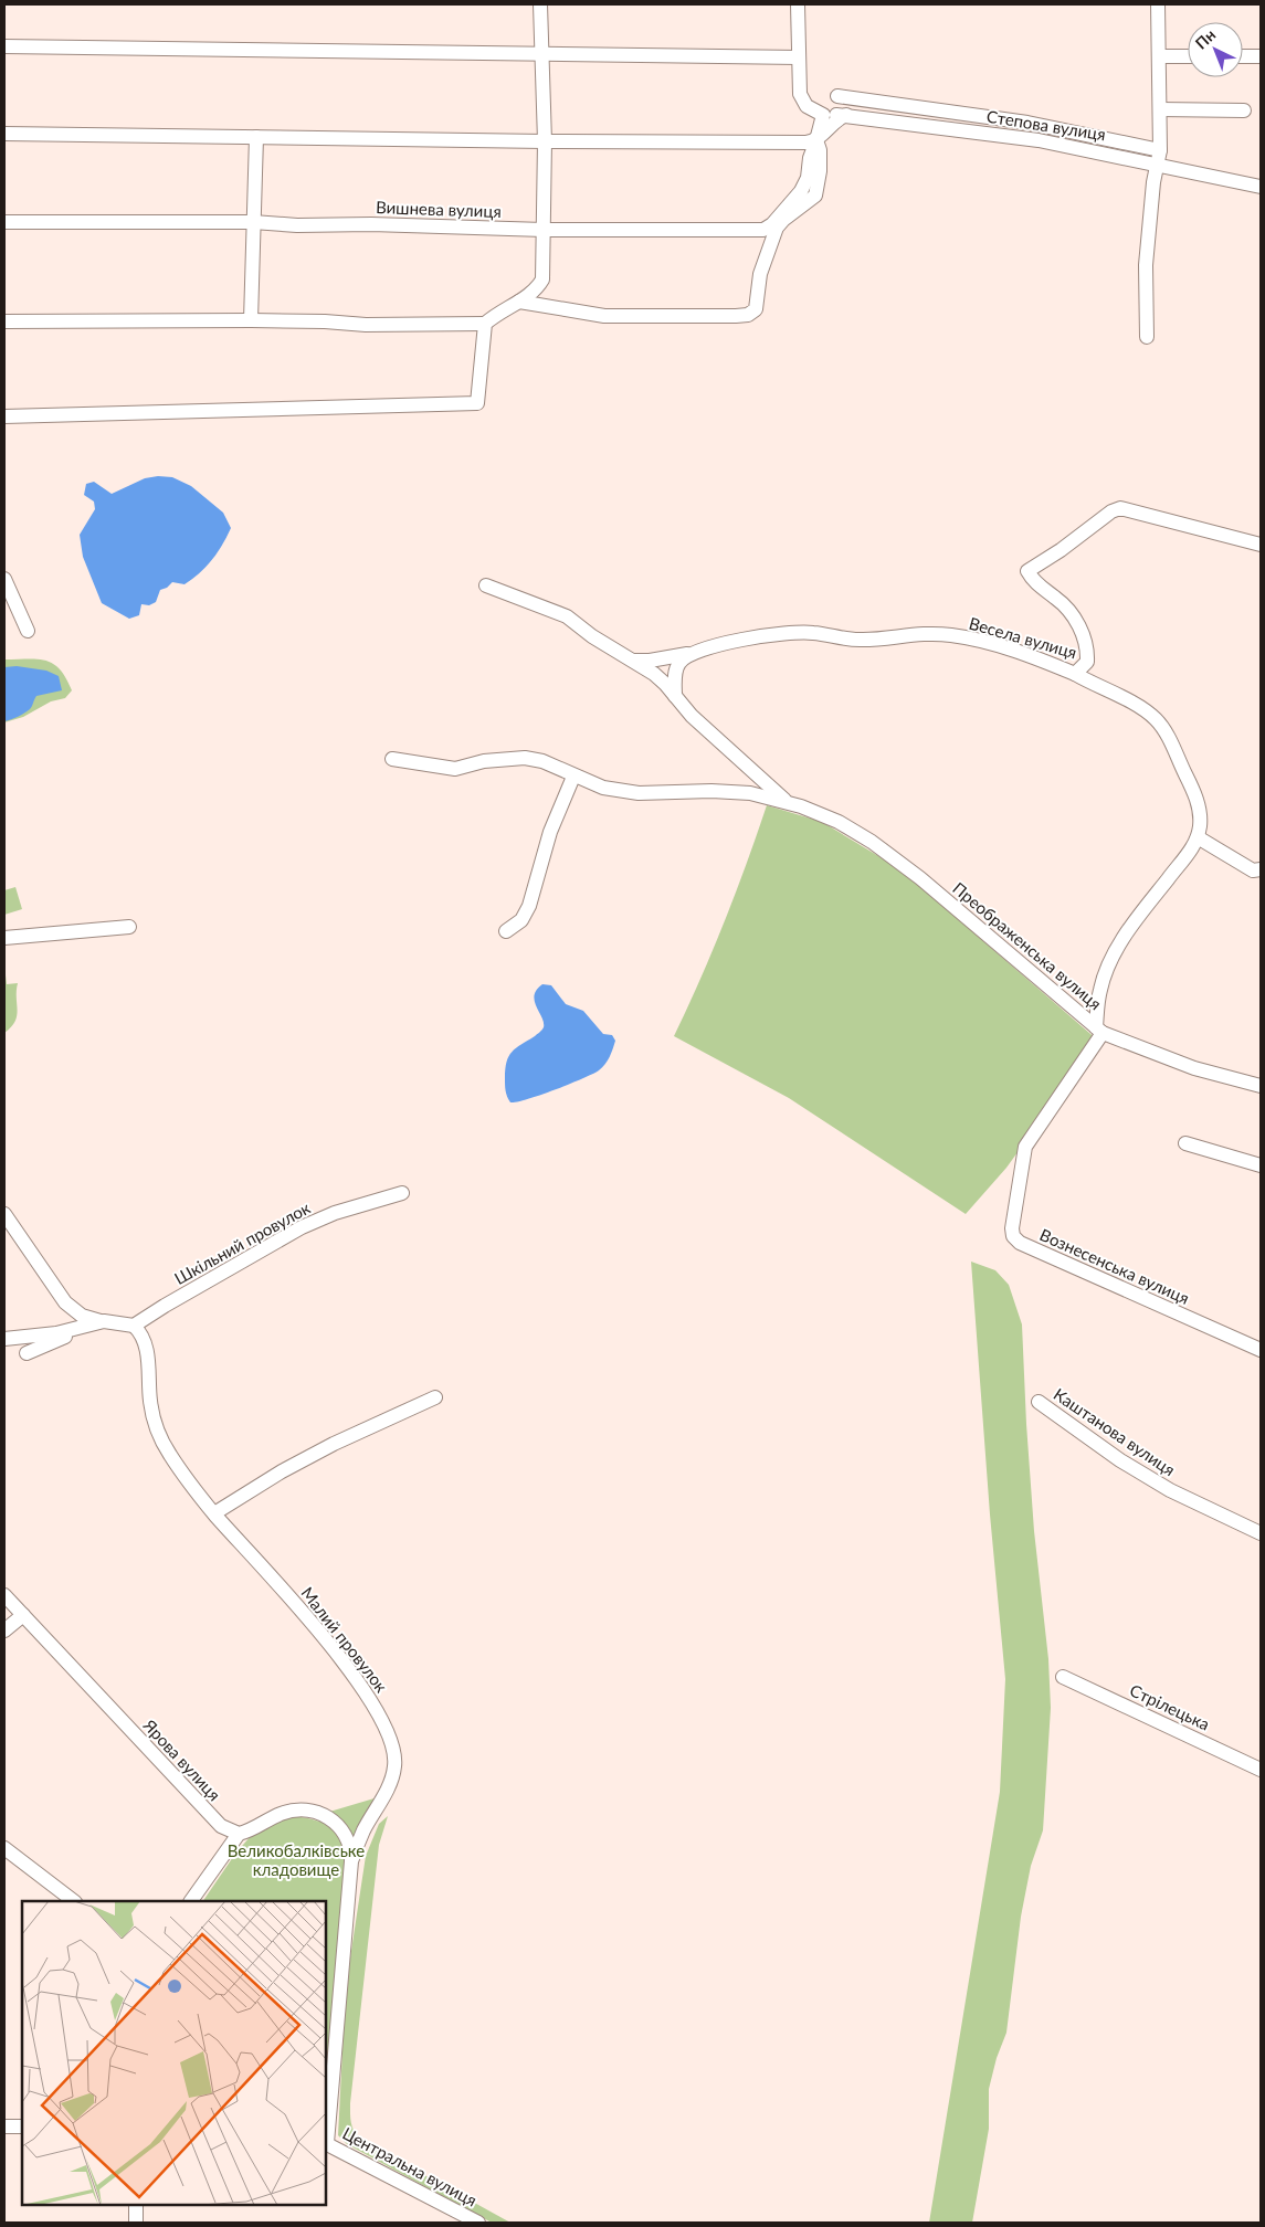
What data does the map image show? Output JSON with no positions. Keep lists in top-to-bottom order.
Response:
{
  "streets": {
    "street": [
      "Степова вулиця",
      "Вишнева вулиця",
      "Весела вулиця",
      "Преображенська вулиця",
      "Шкільний провулок",
      "Вознесенська вулиця",
      "Каштанова вулиця",
      "Малий провулок",
      "Стрілецька",
      "Ярова вулиця",
      "Центральна вулиця"
    ]
  },
  "crossings": [
    ["Степова вулиця", "Вишнева вулиця"],
    ["Весела вулиця", "Преображенська вулиця"],
    ["Преображенська вулиця", "Вознесенська вулиця"],
    ["Шкільний провулок", "Малий провулок"],
    ["Малий провулок", "Центральна вулиця"]
  ],
  "parks": ["Великобалківське кладовище"],
  "north": "top left"
}
